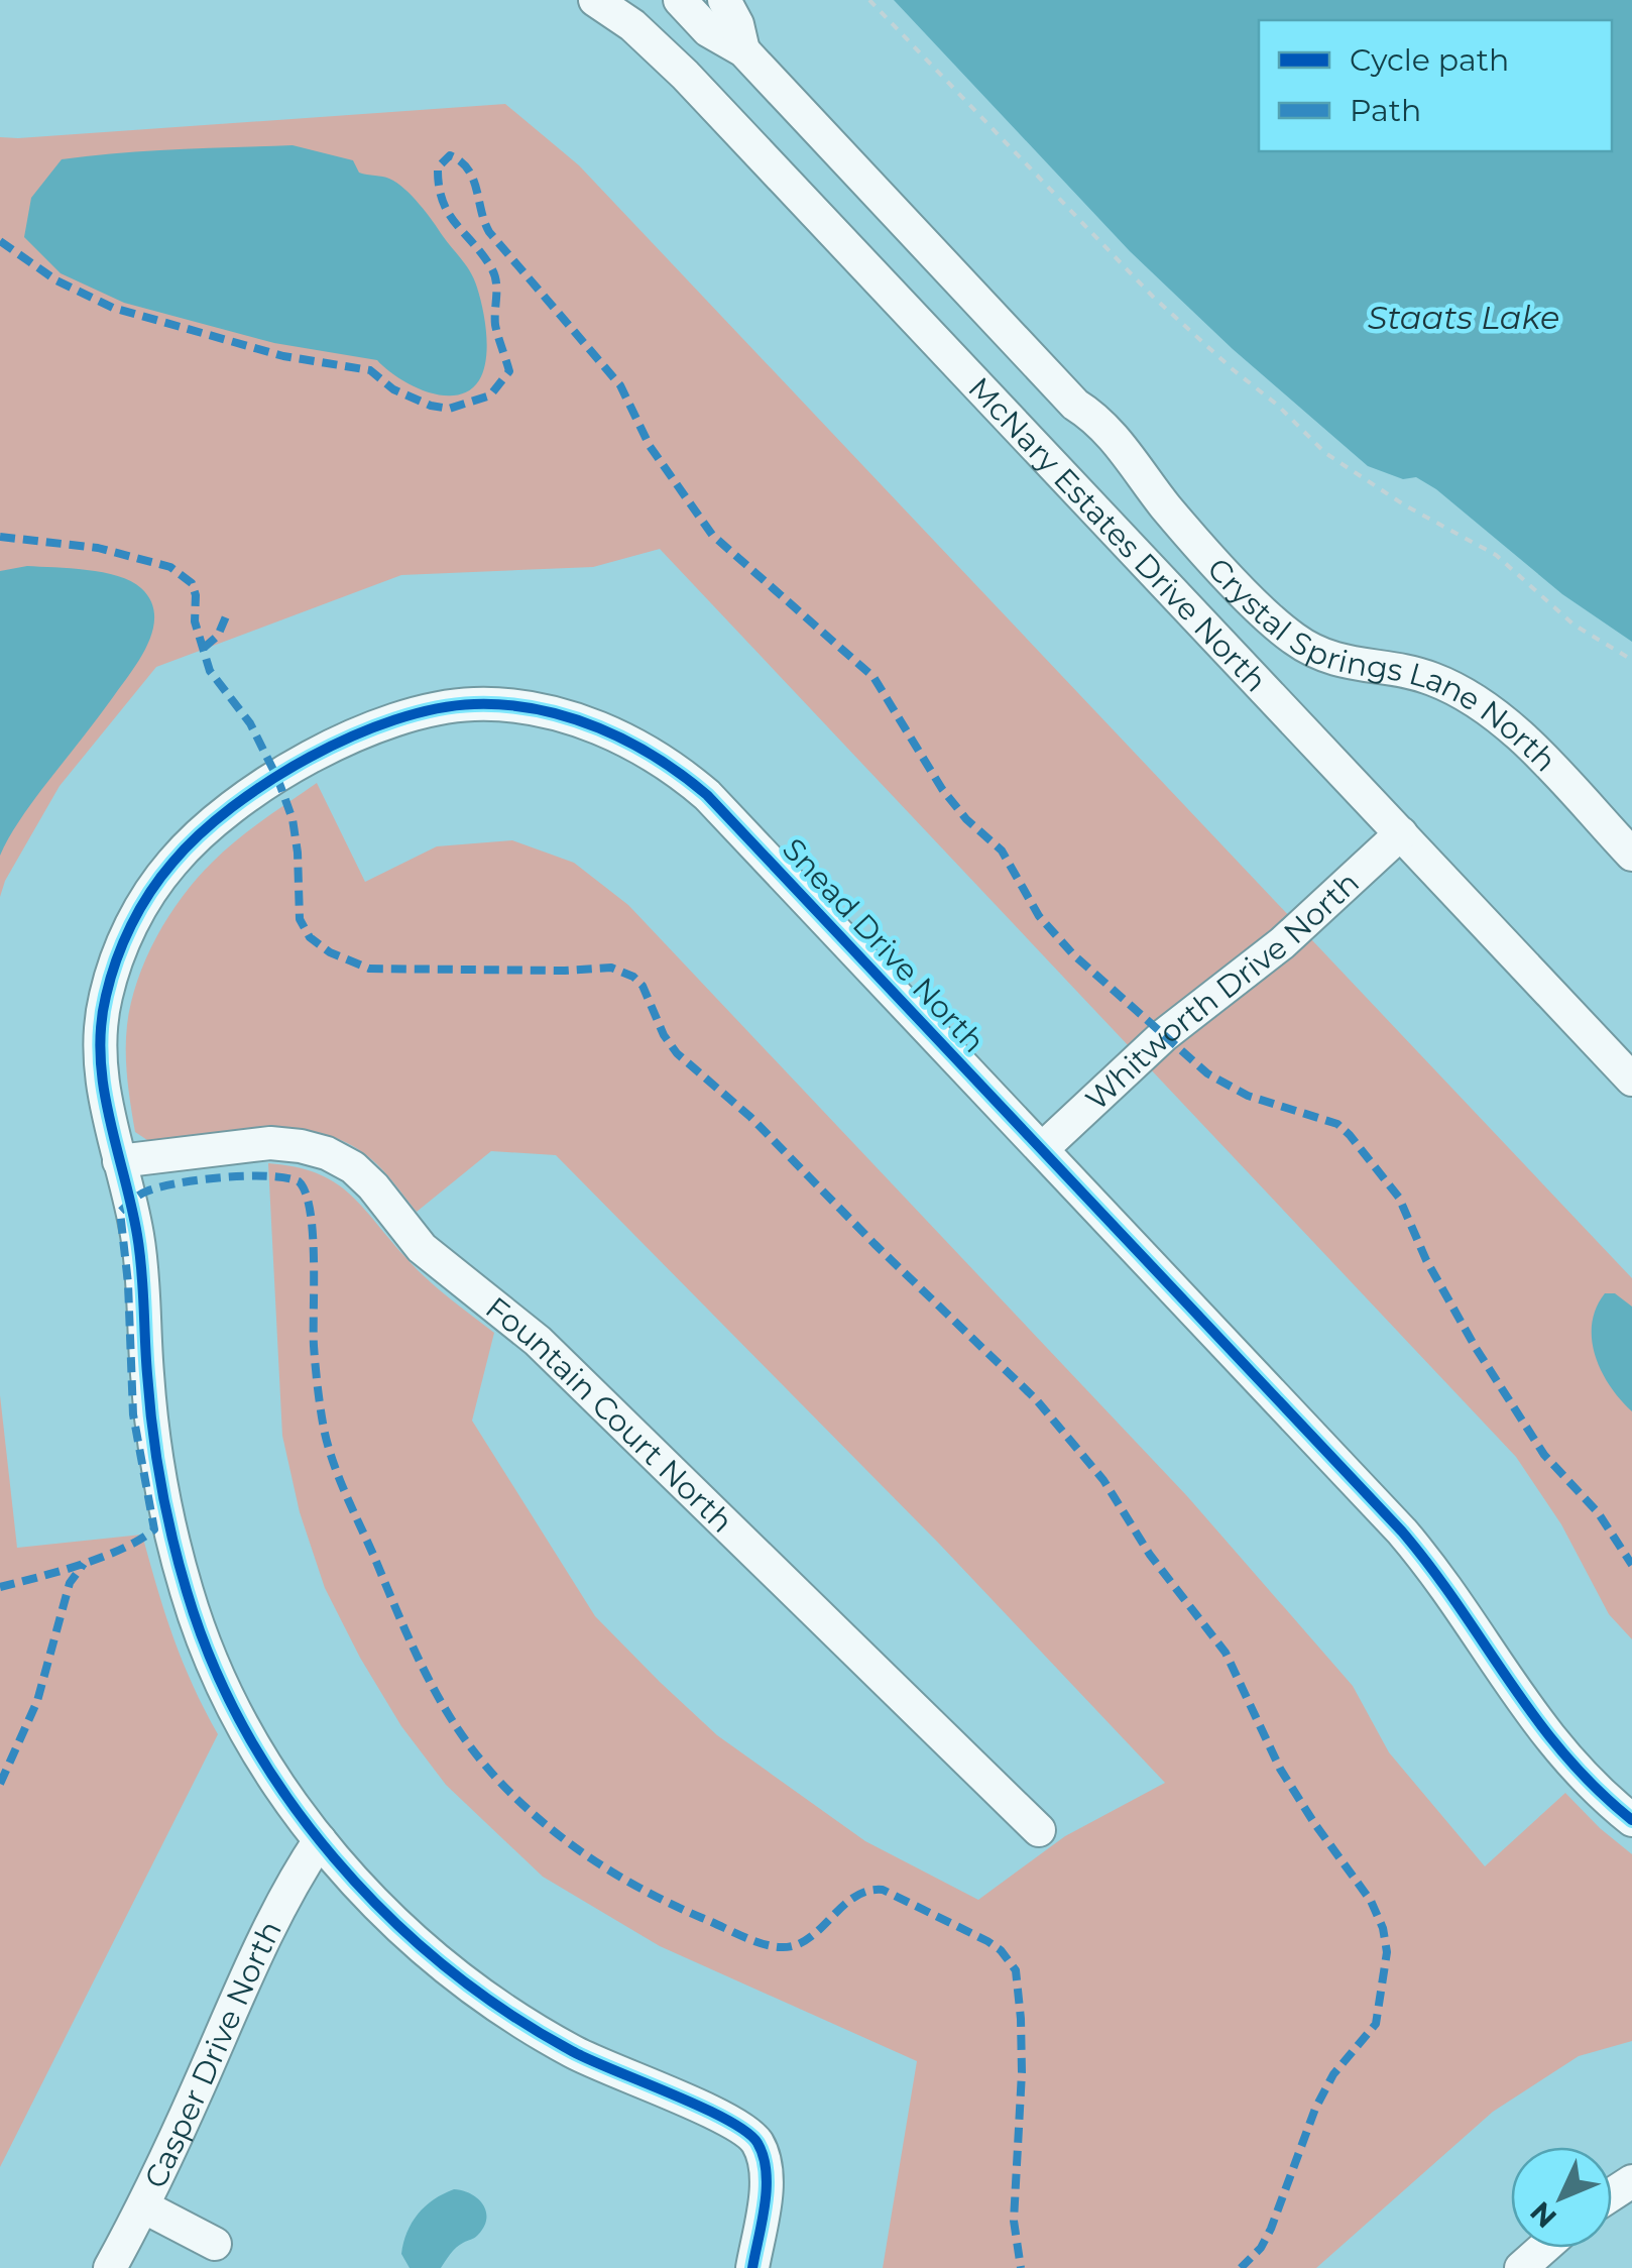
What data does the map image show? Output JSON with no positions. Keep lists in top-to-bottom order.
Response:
{
  "streets": {
    "street": [
      "McNary Estates Drive North",
      "Crystal Springs Lane North",
      "Snead Drive North",
      "Whitworth Drive North",
      "Fountain Court North",
      "Casper Drive North"
    ]
  },
  "crossings": [
    ["McNary Estates Drive North", "Whitworth Drive North"],
    ["Snead Drive North", "Whitworth Drive North"],
    ["Snead Drive North", "Fountain Court North"],
    ["Snead Drive North", "Casper Drive North"]
  ],
  "water": ["Staats Lake"],
  "legend": ["Cycle path", "Path"],
  "north": "bottom left"
}
